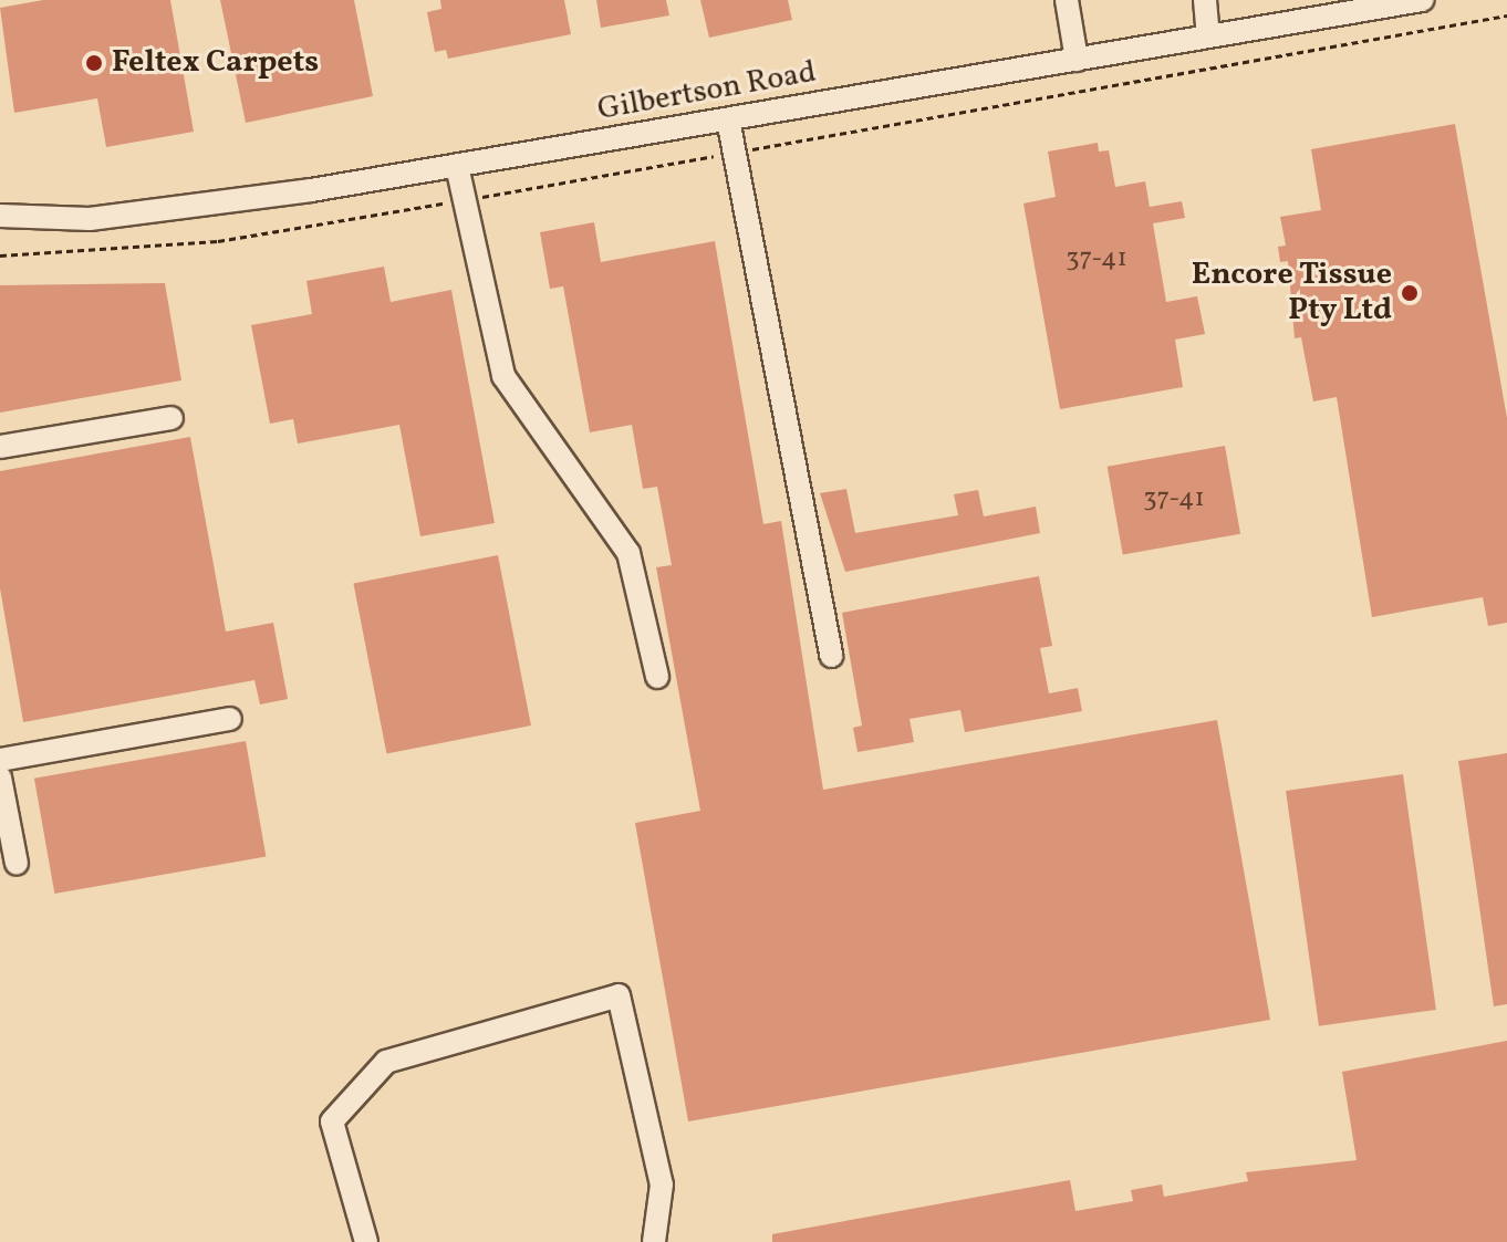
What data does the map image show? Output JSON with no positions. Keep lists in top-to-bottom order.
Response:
{
  "streets": {
    "street": ["Gilbertson Road"]
  },
  "places": ["Feltex Carpets", "Encore Tissue Pty Ltd"],
  "house_numbers": ["37-41", "37-41"]
}
